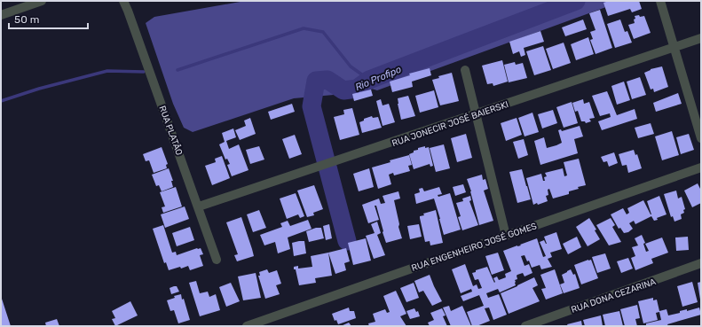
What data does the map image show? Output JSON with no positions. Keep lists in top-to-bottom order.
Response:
{
  "streets": {
    "street": [
      "RUA JONECIR JOSÉ BAIERSKI",
      "RUA PLATÃO",
      "RUA ENGENHEIRO JOSÉ GOMES",
      "RUA DONA CEZARINA"
    ]
  },
  "crossings": [
    ["RUA JONECIR JOSÉ BAIERSKI", "RUA PLATÃO"]
  ],
  "water": ["Rio Profipo"],
  "scale_bar": "50 m"
}
